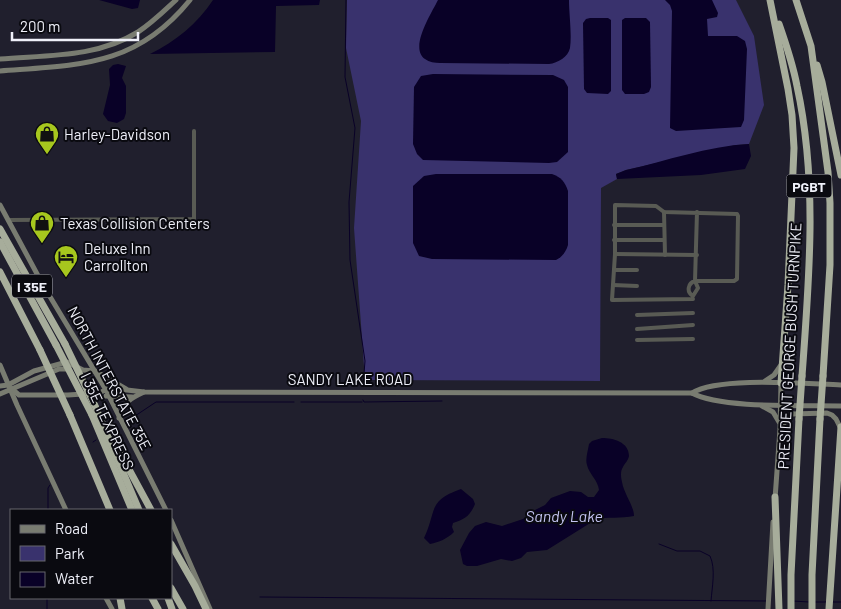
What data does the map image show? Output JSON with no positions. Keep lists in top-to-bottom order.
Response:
{
  "streets": {
    "highway": [
      "PGBT",
      "I 35E",
      "PRESIDENT GEORGE BUSH TURNPIKE",
      "I 35E TEXPRESS"
    ],
    "main road": ["NORTH INTERSTATE 35E", "SANDY LAKE ROAD"]
  },
  "crossings": [
    ["NORTH INTERSTATE 35E", "SANDY LAKE ROAD"]
  ],
  "water": ["Sandy Lake"],
  "places": {
    "shop": ["Harley-Davidson", "Texas Collision Centers"],
    "hotel": ["Deluxe Inn Carrollton"]
  },
  "legend": ["Road", "Park", "Water"],
  "scale_bar": "200 m"
}
